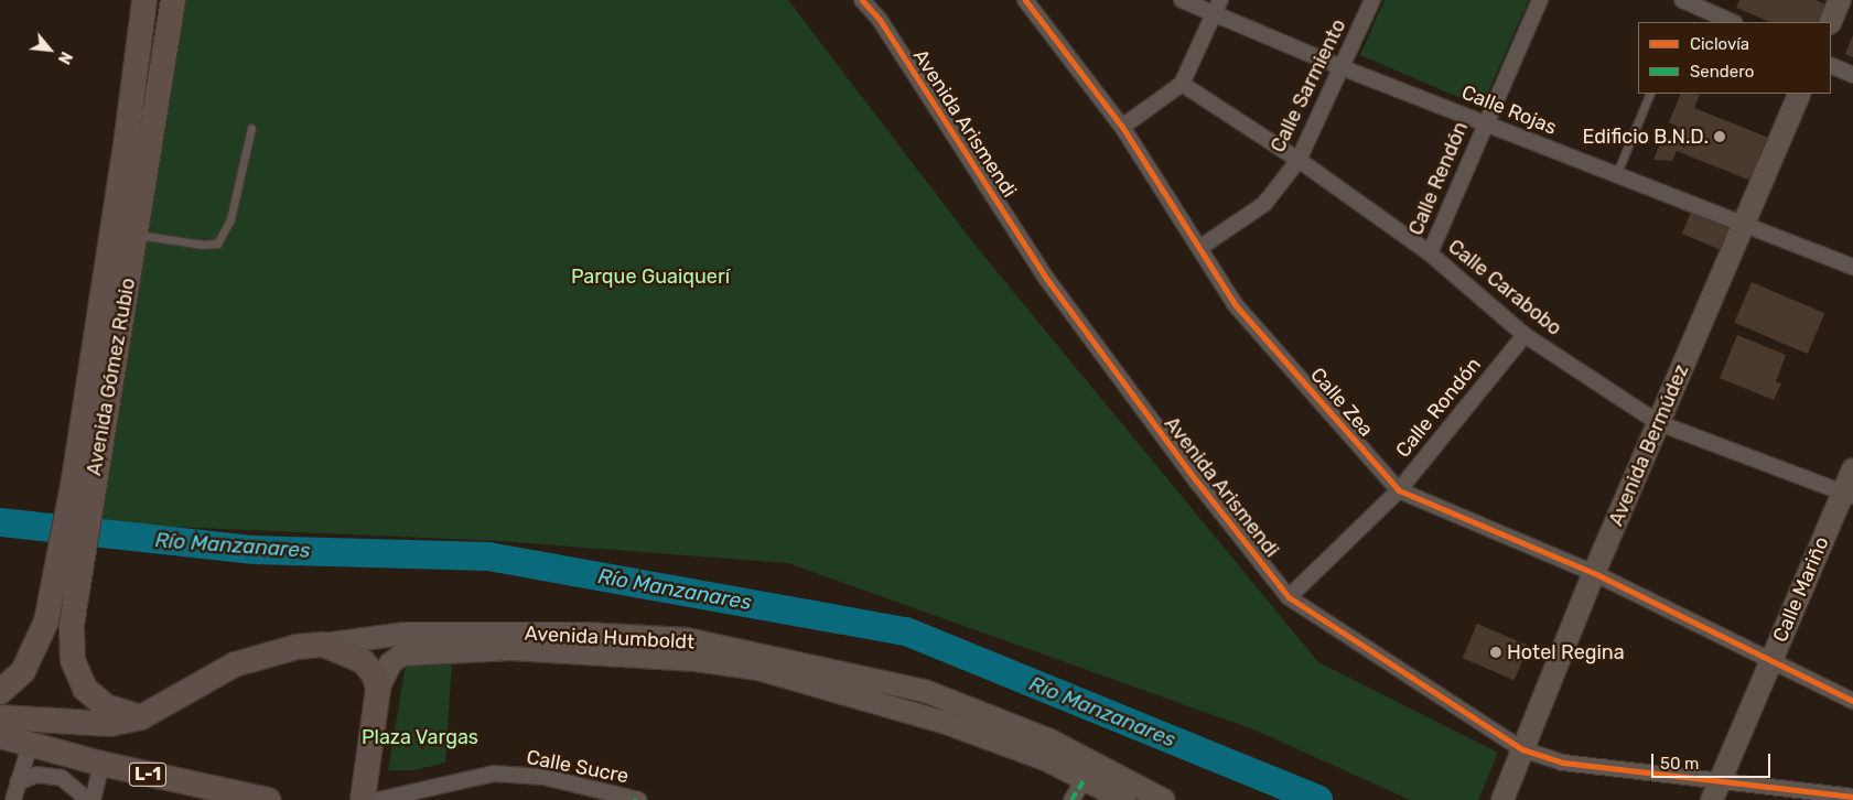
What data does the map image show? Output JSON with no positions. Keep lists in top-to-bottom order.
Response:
{
  "streets": {
    "main road": [
      "Avenida Gómez Rubio",
      "Avenida Bermúdez",
      "Calle Mariño",
      "Avenida Humboldt",
      "L-1"
    ],
    "street": [
      "Calle Sarmiento",
      "Calle Rojas",
      "Avenida Arismendi",
      "Calle Rendón",
      "Calle Carabobo",
      "Calle Zea",
      "Calle Rondón",
      "Calle Sucre"
    ]
  },
  "crossings": [
    ["Calle Sarmiento", "Calle Rojas"],
    ["Calle Sarmiento", "Calle Carabobo"],
    ["Calle Sarmiento", "Calle Zea"],
    ["Calle Rojas", "Calle Rendón"],
    ["Calle Rojas", "Avenida Bermúdez"],
    ["Avenida Arismendi", "Calle Rondón"],
    ["Avenida Arismendi", "Avenida Bermúdez"],
    ["Avenida Arismendi", "Calle Mariño"],
    ["Calle Rendón", "Calle Carabobo"],
    ["Calle Carabobo", "Calle Rondón"],
    ["Calle Carabobo", "Avenida Bermúdez"],
    ["Calle Carabobo", "Calle Mariño"],
    ["Avenida Gómez Rubio", "Avenida Humboldt"],
    ["Calle Zea", "Calle Rondón"],
    ["Calle Zea", "Avenida Bermúdez"],
    ["Calle Zea", "Calle Mariño"]
  ],
  "water": ["Río Manzanares"],
  "parks": ["Parque Guaiquerí", "Plaza Vargas"],
  "places": ["Edificio B.N.D.", "Hotel Regina"],
  "legend": ["Ciclovía", "Sendero"],
  "scale_bar": "50 m",
  "north": "bottom right"
}
